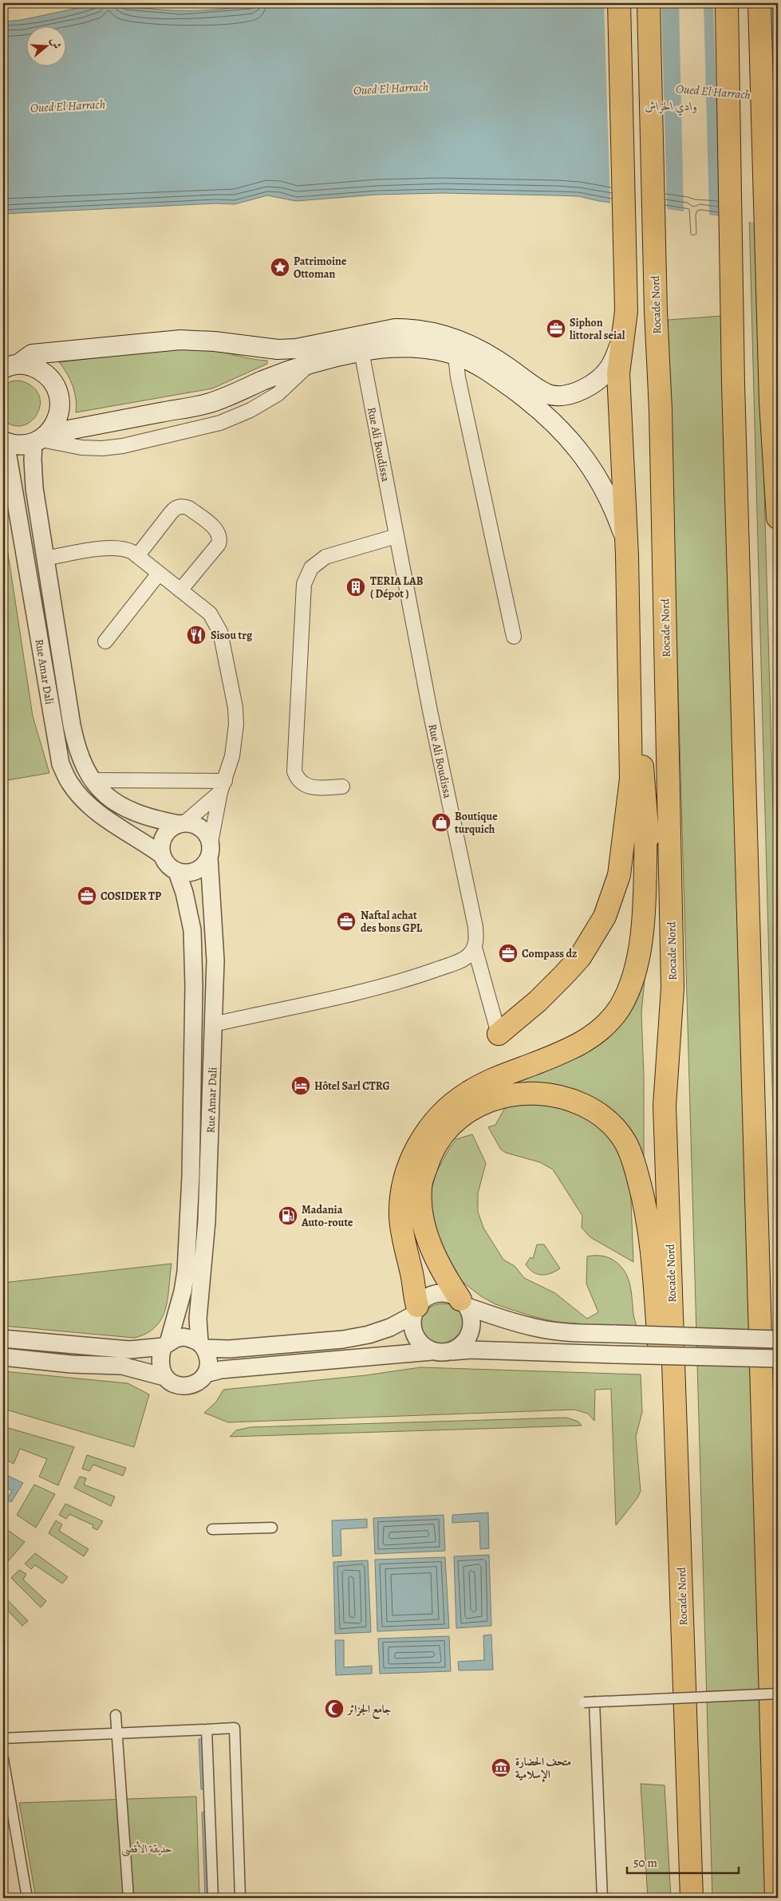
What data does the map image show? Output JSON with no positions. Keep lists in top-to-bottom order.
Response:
{
  "streets": {
    "highway": ["Rocade Nord"],
    "street": ["Rue Ali Boudissa", "Rue Amar Dali"]
  },
  "water": ["Oued El Harrach", "وادي الحراش"],
  "parks": ["حديقة الأقصى"],
  "places": {
    "place": ["Patrimoine Ottoman"],
    "office": [
      "Siphon littoral seial",
      "COSIDER TP",
      "Naftal achat des bons GPL",
      "Compass dz"
    ],
    "building": ["TERIA LAB ( Dépot )"],
    "restaurant": ["Sisou trg"],
    "shop": ["Boutique turquich"],
    "hotel": ["Hôtel Sarl CTRG"],
    "fuel station": ["Madania Auto-route"],
    "mosque": ["جامع الجزائر"],
    "museum": ["متحف الحضارة الإسلامية"]
  },
  "scale_bar": "50 m",
  "north": "right"
}
